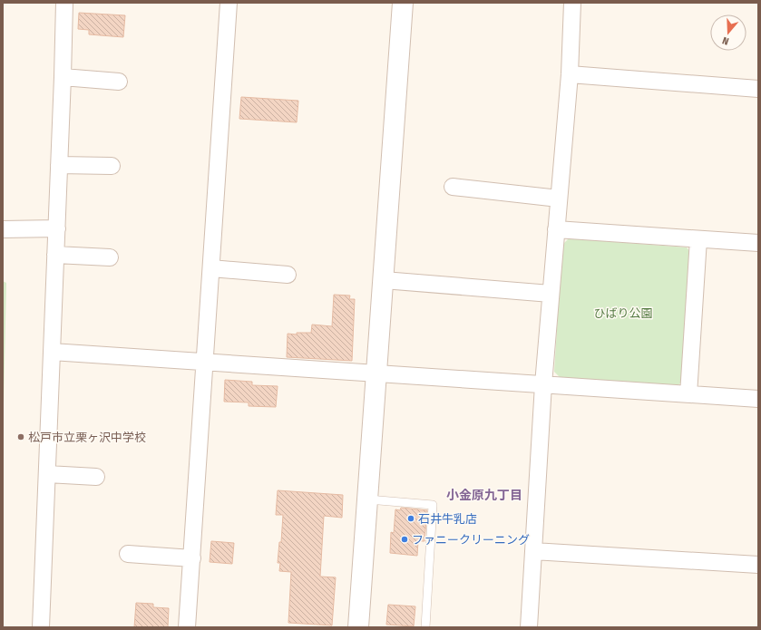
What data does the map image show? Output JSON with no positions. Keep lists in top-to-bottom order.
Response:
{
  "districts": ["小金原九丁目"],
  "parks": ["ひばり公園"],
  "places": ["松戸市立栗ヶ沢中学校", "石井牛乳店", "ファニークリーニング"],
  "north": "bottom"
}
